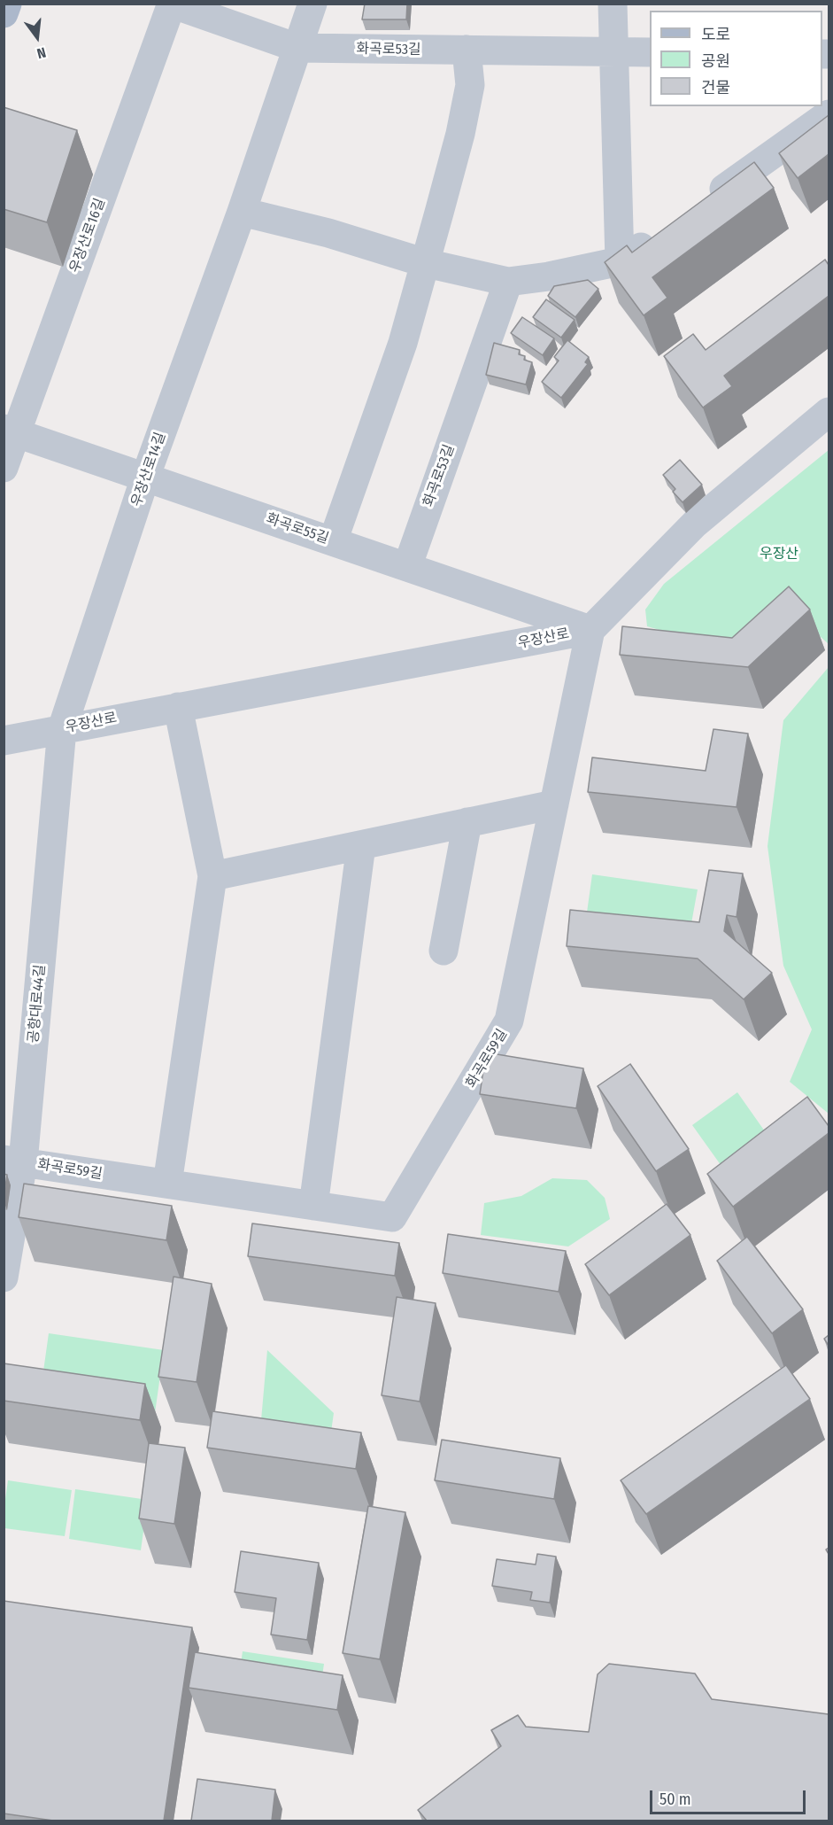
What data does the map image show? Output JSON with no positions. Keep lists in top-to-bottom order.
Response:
{
  "streets": {
    "street": [
      "화곡로53길",
      "우장산로16길",
      "우장산로14길",
      "화곡로55길",
      "우장산로",
      "공항대로44길",
      "화곡로59길"
    ]
  },
  "crossings": [
    ["화곡로53길", "우장산로16길"],
    ["화곡로53길", "우장산로14길"],
    ["화곡로53길", "화곡로55길"],
    ["우장산로16길", "화곡로55길"],
    ["우장산로14길", "화곡로55길"],
    ["우장산로14길", "우장산로"],
    ["우장산로14길", "공항대로44길"],
    ["화곡로55길", "우장산로"],
    ["화곡로55길", "화곡로59길"],
    ["우장산로", "공항대로44길"],
    ["우장산로", "화곡로59길"],
    ["공항대로44길", "화곡로59길"]
  ],
  "parks": ["우장산"],
  "legend": ["도로", "공원", "건물"],
  "scale_bar": "50 m",
  "north": "bottom"
}
